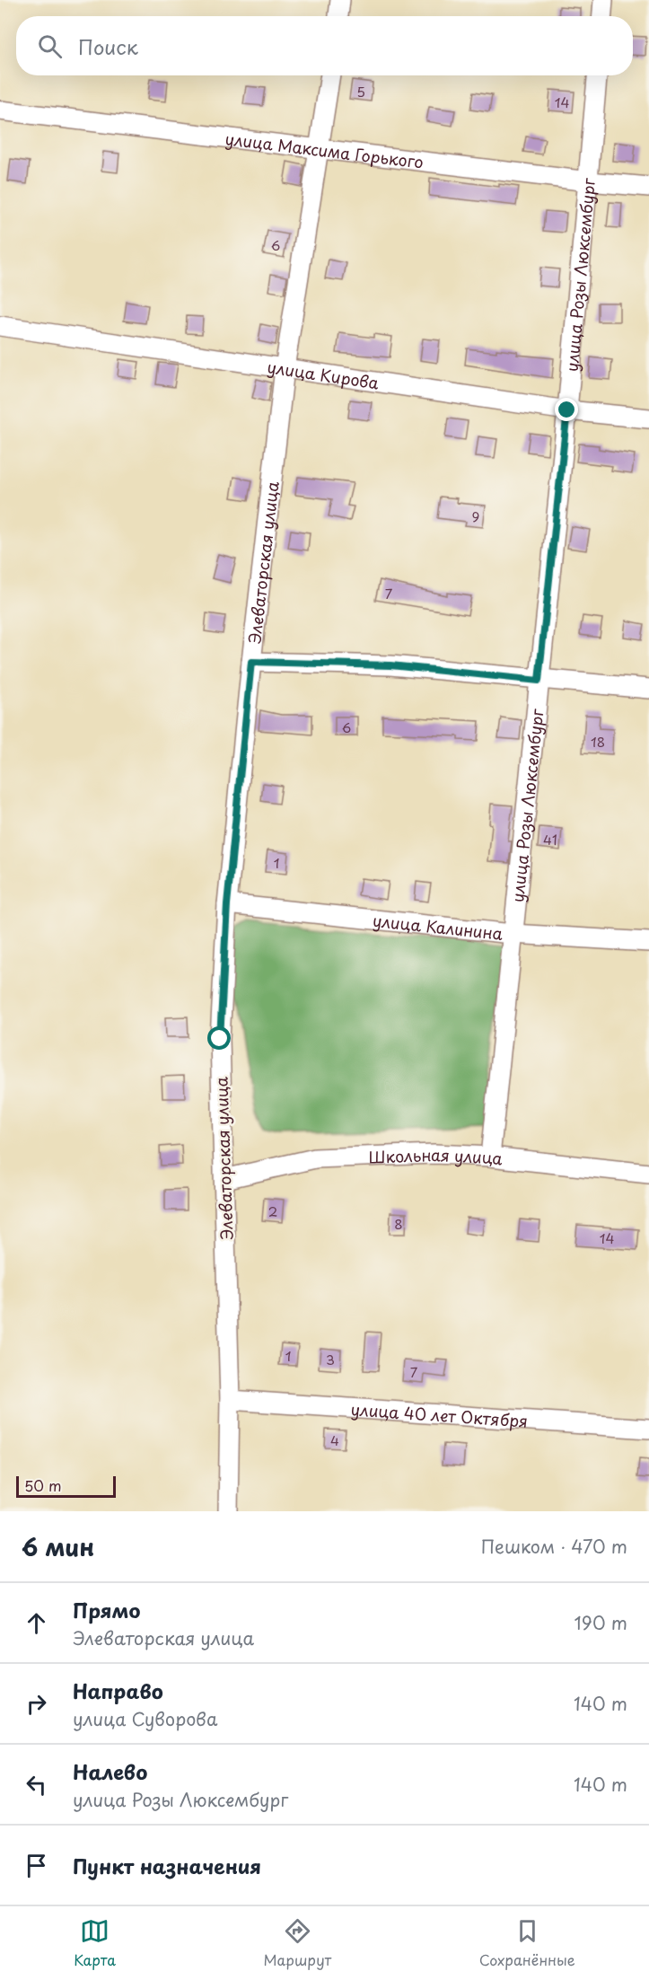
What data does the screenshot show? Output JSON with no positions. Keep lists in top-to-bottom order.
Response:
{
  "streets": {
    "street": [
      "улица Максима Горького",
      "улица Розы Люксембург",
      "улица Кирова",
      "Элеваторская улица",
      "улица Калинина",
      "Школьная улица",
      "улица 40 лет Октября"
    ]
  },
  "crossings": [
    ["улица Максима Горького", "улица Розы Люксембург"],
    ["улица Максима Горького", "Элеваторская улица"],
    ["улица Розы Люксембург", "улица Кирова"],
    ["улица Розы Люксембург", "улица Калинина"],
    ["улица Розы Люксембург", "Школьная улица"],
    ["улица Кирова", "Элеваторская улица"],
    ["Элеваторская улица", "улица Калинина"],
    ["Элеваторская улица", "Школьная улица"],
    ["Элеваторская улица", "улица 40 лет Октября"]
  ],
  "house_numbers": [
    "5",
    "14",
    "6",
    "9",
    "7",
    "6",
    "18",
    "41",
    "1",
    "2",
    "8",
    "14",
    "1",
    "3",
    "7",
    "4"
  ],
  "scale_bar": "50 m",
  "page": {
    "search": "Поиск",
    "scale": "50 m",
    "heading": ["6 мин", "Пешком · 470 m"],
    "list": [
      ["Прямо", "Элеваторская улица", "190 m"],
      ["Направо", "улица Суворова", "140 m"],
      ["Налево", "улица Розы Люксембург", "140 m"],
      "Пункт назначения"
    ],
    "nav": ["Карта", "Маршрут", "Сохранённые"]
  }
}
